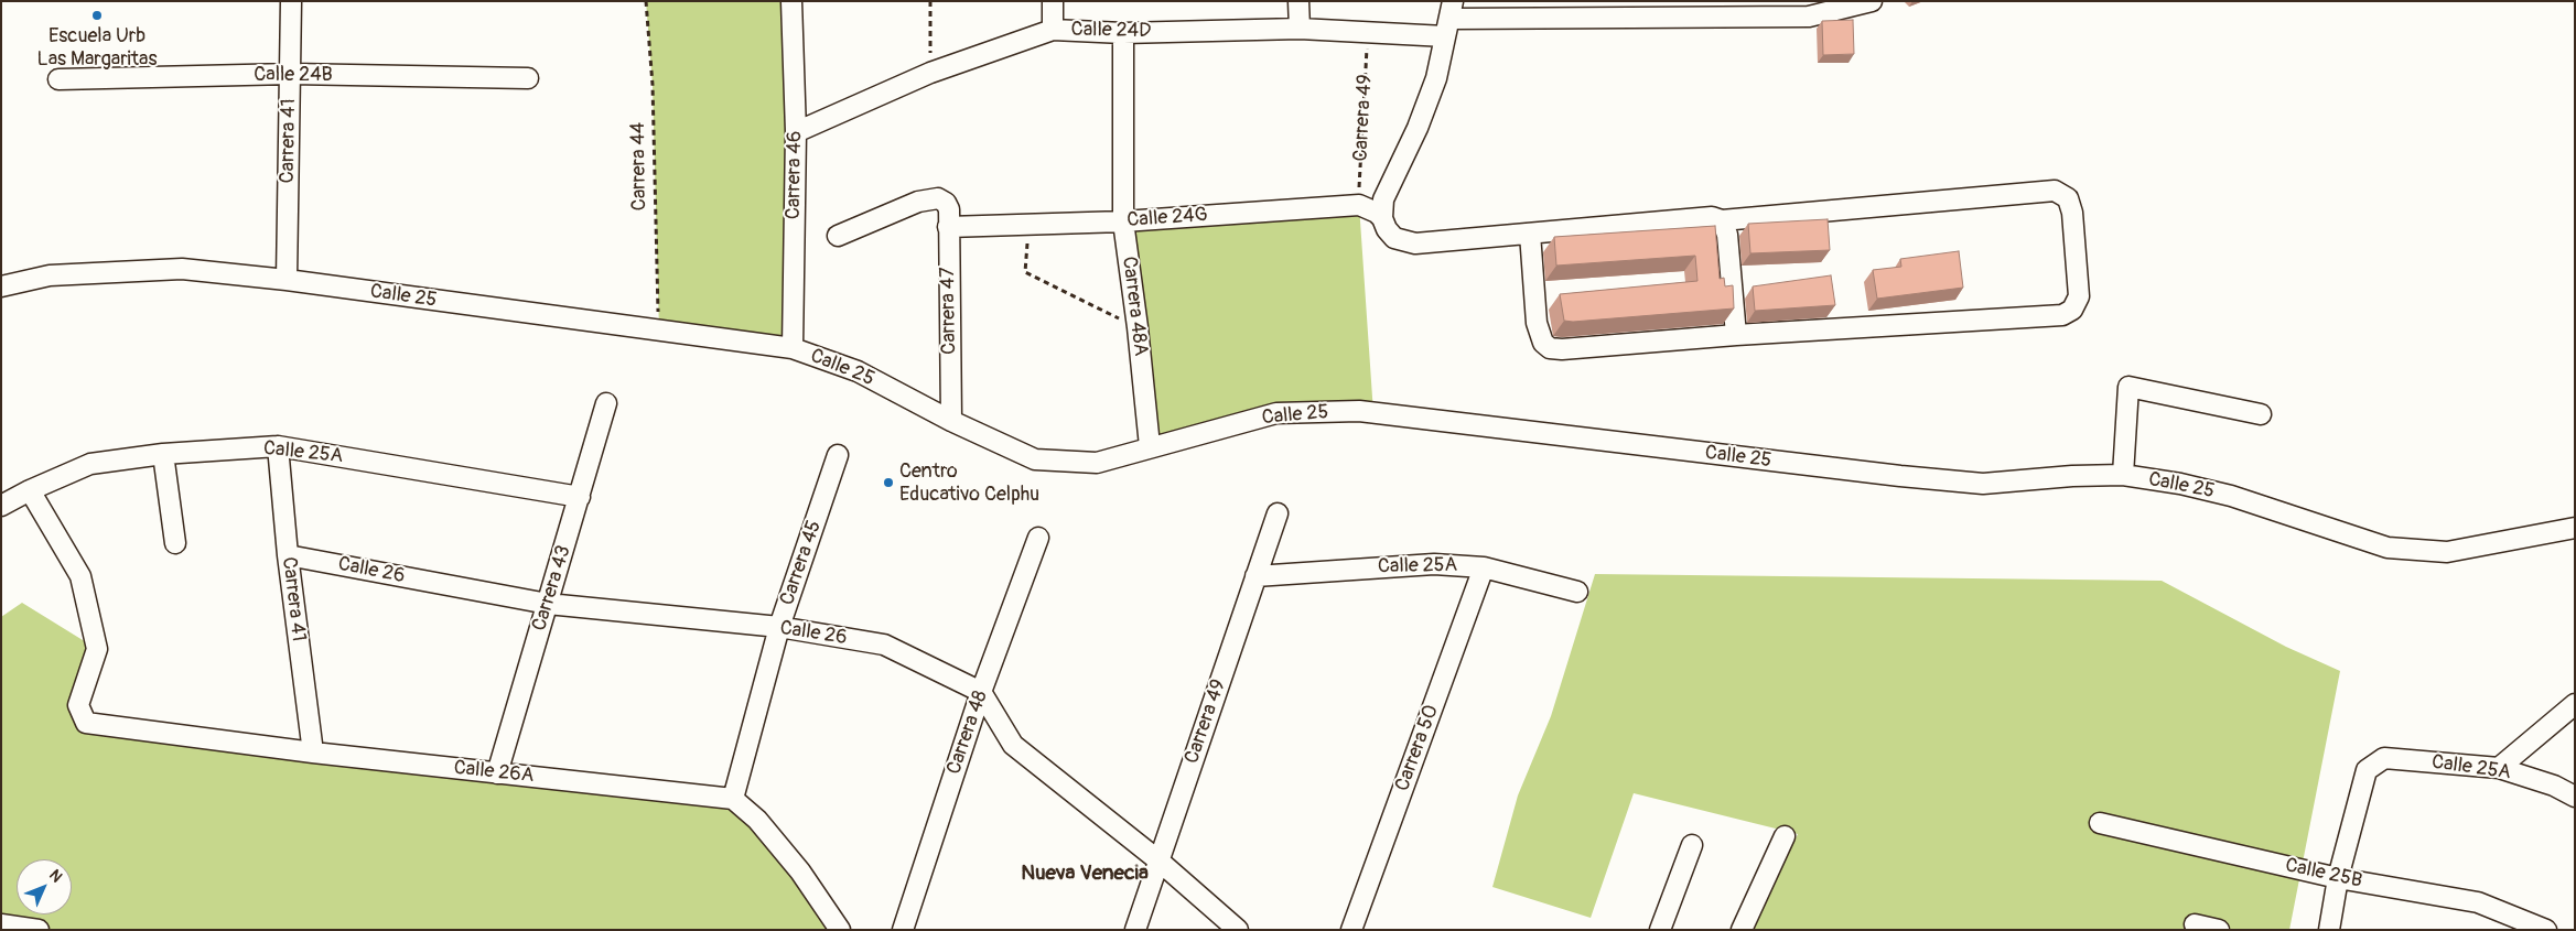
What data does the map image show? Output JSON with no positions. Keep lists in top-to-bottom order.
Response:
{
  "streets": {
    "street": [
      "Calle 24D",
      "Calle 24B",
      "Carrera 49",
      "Carrera 41",
      "Carrera 46",
      "Calle 24G",
      "Calle 25",
      "Carrera 48A",
      "Carrera 47",
      "Calle 25A",
      "Carrera 45",
      "Calle 26",
      "Carrera 43",
      "Carrera 48",
      "Carrera 50",
      "Calle 26A",
      "Calle 25B"
    ],
    "path": ["Carrera 44"]
  },
  "crossings": [
    ["Calle 24D", "Carrera 49"],
    ["Calle 24D", "Carrera 46"],
    ["Calle 24D", "Carrera 48A"],
    ["Calle 24B", "Carrera 41"],
    ["Carrera 49", "Calle 24G"],
    ["Carrera 49", "Calle 25A"],
    ["Carrera 41", "Calle 25"],
    ["Carrera 41", "Calle 25A"],
    ["Carrera 41", "Calle 26"],
    ["Carrera 41", "Calle 26A"],
    ["Carrera 44", "Calle 25"],
    ["Carrera 46", "Calle 25"],
    ["Calle 24G", "Carrera 48A"],
    ["Calle 24G", "Carrera 47"],
    ["Calle 25", "Carrera 48A"],
    ["Calle 25", "Carrera 47"],
    ["Calle 25A", "Carrera 43"],
    ["Calle 25A", "Carrera 50"],
    ["Calle 25A", "Calle 26A"],
    ["Calle 25A", "Calle 25B"],
    ["Carrera 45", "Calle 26"],
    ["Carrera 45", "Calle 26A"],
    ["Calle 26", "Carrera 43"],
    ["Calle 26", "Carrera 48"],
    ["Carrera 43", "Calle 26A"]
  ],
  "districts": ["Nueva Venecia"],
  "places": ["Escuela Urb Las Margaritas", "Centro Educativo Celphu"],
  "north": "top right"
}
